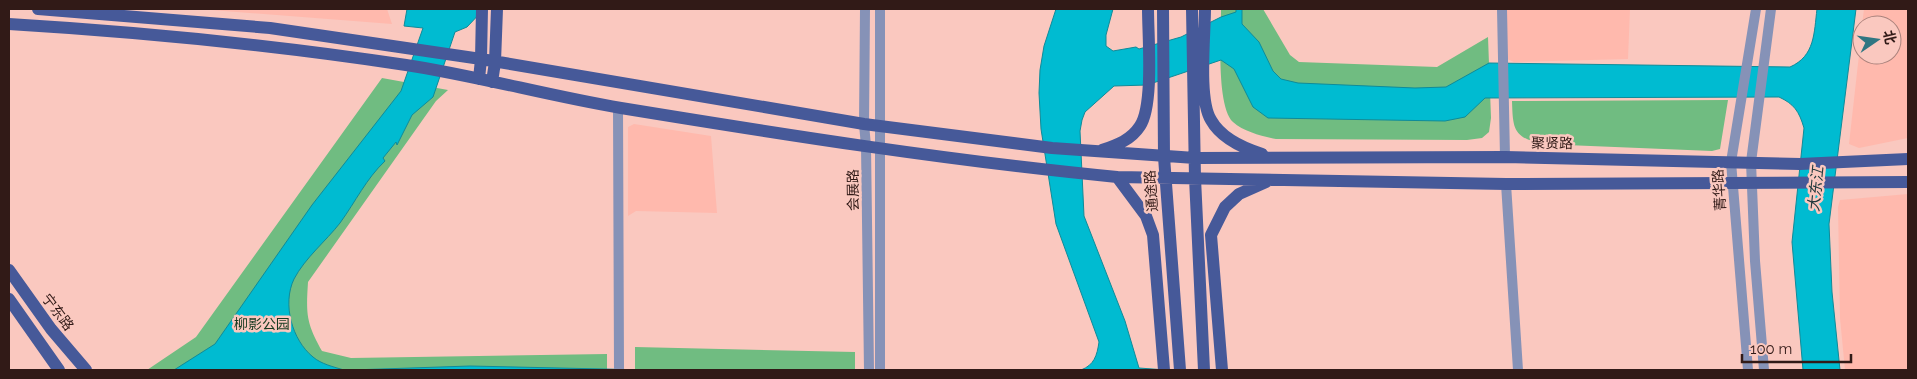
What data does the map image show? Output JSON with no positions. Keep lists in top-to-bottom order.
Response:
{
  "streets": {
    "main road": ["聚贤路", "通途路", "宁东路"],
    "street": ["会展路", "菁华路"]
  },
  "crossings": [
    ["聚贤路", "会展路"],
    ["聚贤路", "菁华路"],
    ["聚贤路", "通途路"]
  ],
  "water": ["大东江"],
  "parks": ["柳影公园"],
  "scale_bar": "100 m",
  "north": "right"
}
